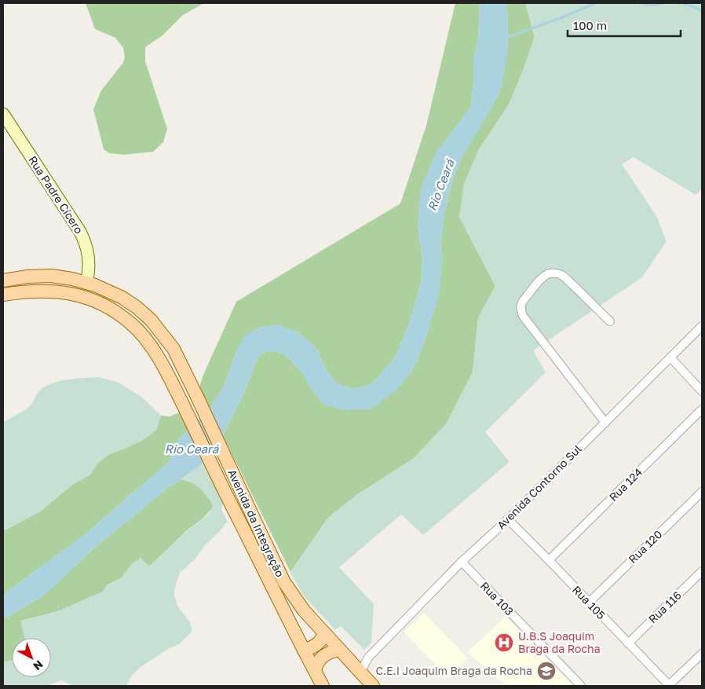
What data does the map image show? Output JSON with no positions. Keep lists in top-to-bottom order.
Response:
{
  "streets": {
    "main road": ["Avenida da Integração"],
    "street": [
      "Rua Padre Cícero",
      "Rua 124",
      "Avenida Contorno Sul",
      "Rua 120",
      "Rua 103",
      "Rua 105",
      "Rua 116"
    ]
  },
  "crossings": [
    ["Rua Padre Cícero", "Avenida da Integração"],
    ["Rua 124", "Rua 105"],
    ["Avenida Contorno Sul", "Avenida da Integração"],
    ["Avenida Contorno Sul", "Rua 103"],
    ["Avenida Contorno Sul", "Rua 105"],
    ["Rua 120", "Rua 105"],
    ["Rua 105", "Rua 116"]
  ],
  "water": ["Rio Ceará"],
  "places": {
    "hospital": ["U.B.S Joaquim Braga da Rocha"],
    "school or university": ["C.E.I Joaquim Braga da Rocha"]
  },
  "scale_bar": "100 m",
  "north": "bottom right"
}
